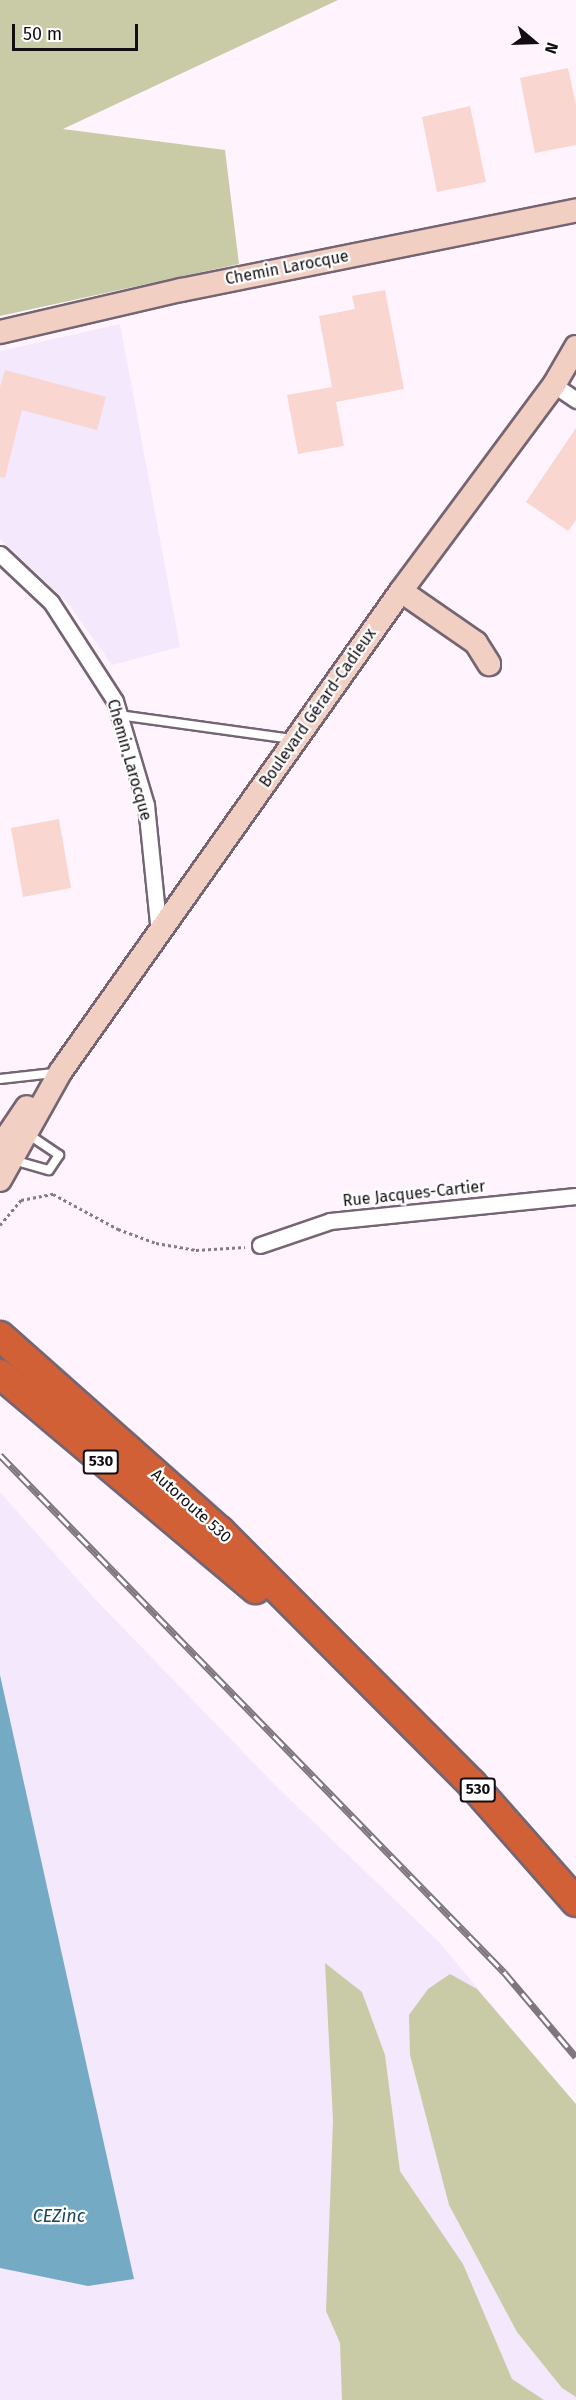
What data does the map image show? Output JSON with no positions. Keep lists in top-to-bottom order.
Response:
{
  "streets": {
    "highway": ["530", "Autoroute 530"],
    "main road": ["Chemin Larocque", "Boulevard Gérard-Cadieux"],
    "street": ["Rue Jacques-Cartier"]
  },
  "crossings": [
    ["Chemin Larocque", "Boulevard Gérard-Cadieux"]
  ],
  "water": ["CEZinc"],
  "scale_bar": "50 m",
  "north": "right"
}
